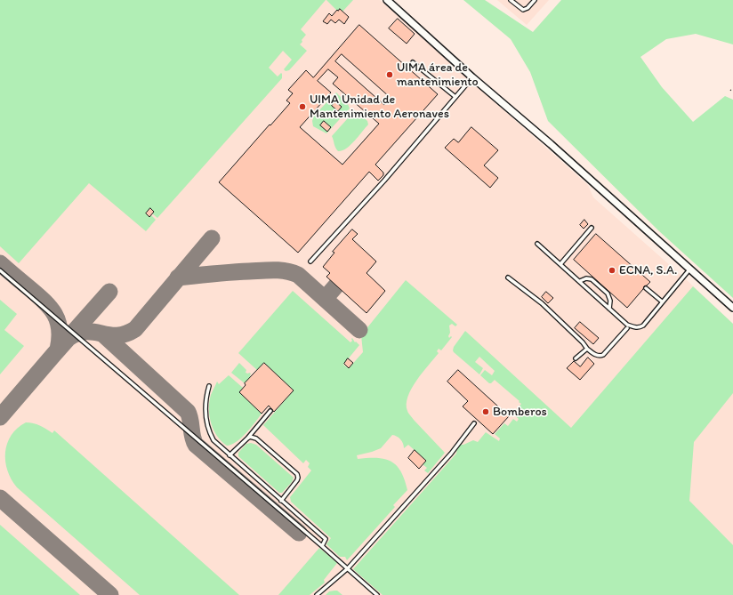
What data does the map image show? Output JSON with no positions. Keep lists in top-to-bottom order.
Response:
{
  "places": [
    "UIMA área de mantenimiento",
    "UIMA Unidad de Mantenimiento Aeronaves",
    "ECNA, S.A.",
    "Bomberos"
  ]
}
